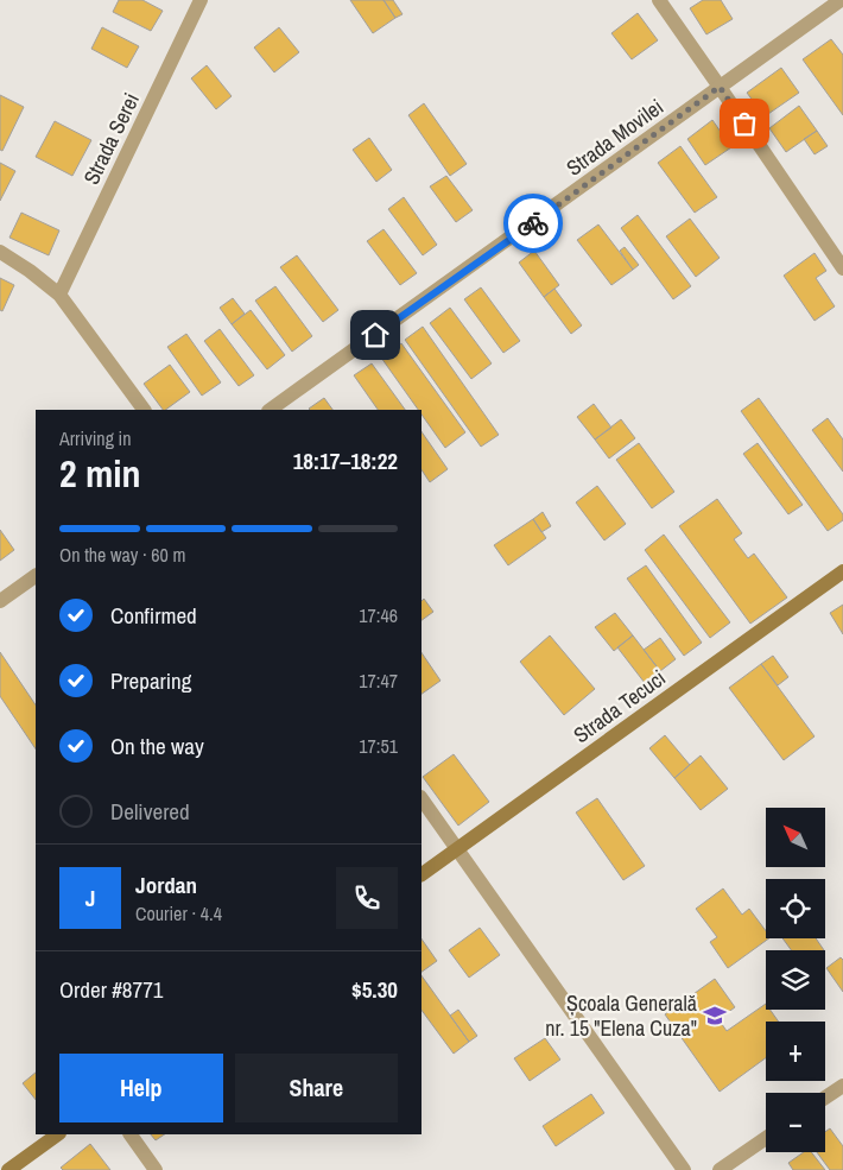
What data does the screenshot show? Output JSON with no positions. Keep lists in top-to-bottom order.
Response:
{
  "streets": {
    "main road": ["Strada Tecuci"],
    "street": ["Strada Movilei", "Strada Serei"]
  },
  "places": {
    "school or university": ["Școala Generală nr. 15 \"Elena Cuza\""]
  },
  "north": "top left",
  "page": {
    "heading": ["2 min", "Arriving in", "18:17–18:22"],
    "panel": [
      "Jordan",
      "Courier · 4.4",
      "Order #8771",
      "$5.30"
    ],
    "bar": "On the way · 60 m",
    "list": [
      ["Confirmed", "17:46"],
      ["Preparing", "17:47"],
      ["On the way", "17:51"],
      "Delivered"
    ],
    "map_buttons": ["+", "−"],
    "round": "J",
    "buttons": ["Help", "Share"]
  }
}
